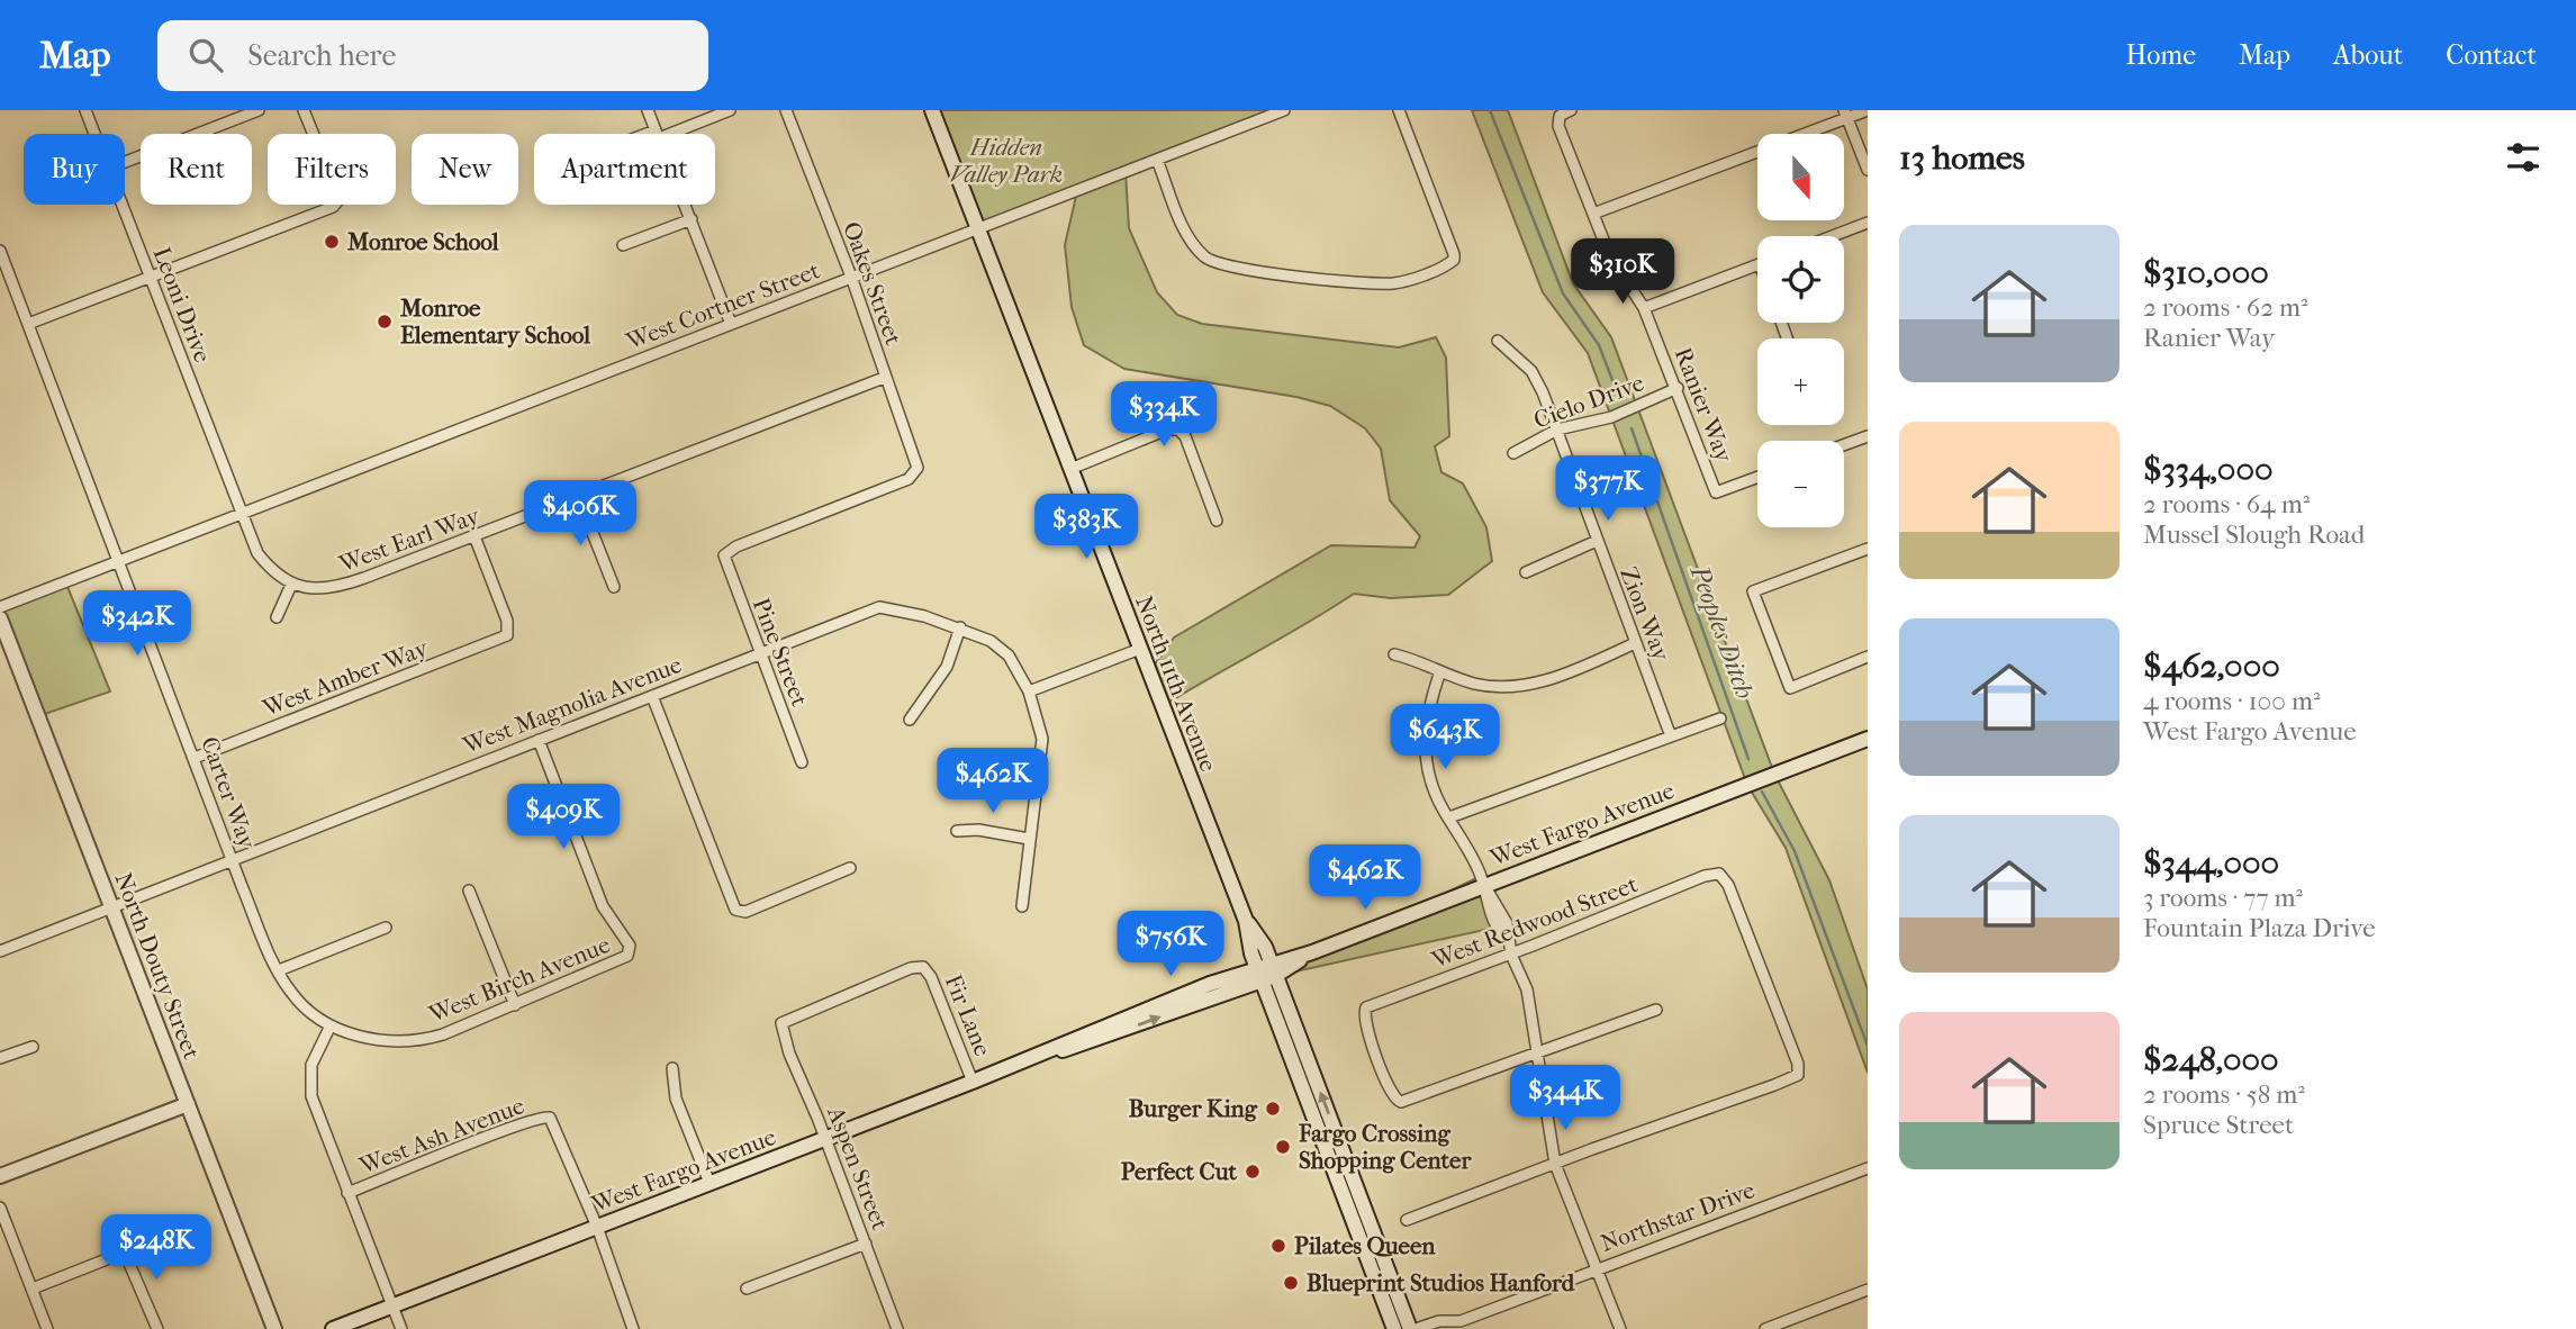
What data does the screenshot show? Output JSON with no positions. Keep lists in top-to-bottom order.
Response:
{
  "streets": {
    "main road": ["North 11th Avenue", "West Fargo Avenue", "North Douty Street"],
    "street": [
      "Oakes Street",
      "Leoni Drive",
      "West Cortner Street",
      "Cielo Drive",
      "Ranier Way",
      "West Earl Way",
      "Zion Way",
      "Pine Street",
      "West Amber Way",
      "West Magnolia Avenue",
      "Carter Way",
      "West Redwood Street",
      "West Birch Avenue",
      "Fir Lane",
      "West Ash Avenue",
      "Aspen Street",
      "Northstar Drive"
    ]
  },
  "crossings": [
    ["Oakes Street", "West Cortner Street"],
    ["Oakes Street", "West Earl Way"],
    ["Oakes Street", "Pine Street"],
    ["Leoni Drive", "West Cortner Street"],
    ["West Cortner Street", "North 11th Avenue"],
    ["West Cortner Street", "Carter Way"],
    ["Cielo Drive", "Ranier Way"],
    ["Cielo Drive", "Zion Way"],
    ["West Earl Way", "West Amber Way"],
    ["Pine Street", "West Magnolia Avenue"],
    ["West Amber Way", "Carter Way"],
    ["North 11th Avenue", "West Fargo Avenue"],
    ["North 11th Avenue", "Northstar Drive"],
    ["West Magnolia Avenue", "Carter Way"],
    ["West Magnolia Avenue", "North Douty Street"],
    ["West Magnolia Avenue", "West Birch Avenue"],
    ["Carter Way", "West Birch Avenue"],
    ["West Fargo Avenue", "Fir Lane"],
    ["West Fargo Avenue", "West Ash Avenue"],
    ["West Fargo Avenue", "Aspen Street"],
    ["Fir Lane", "Aspen Street"]
  ],
  "water": ["Peoples Ditch"],
  "parks": ["Hidden Valley Park"],
  "places": [
    "Monroe School",
    "Monroe Elementary School",
    "Burger King",
    "Fargo Crossing Shopping Center",
    "Perfect Cut",
    "Pilates Queen",
    "Blueprint Studios Hanford"
  ],
  "north": "bottom",
  "page": {
    "header": "Map",
    "search": "Search here",
    "nav": [
      "Home",
      "Map",
      "About",
      "Contact"
    ],
    "heading": "13 homes",
    "map_buttons": ["+", "−"],
    "chip": [
      "Buy",
      "Rent",
      "Filters",
      "New",
      "Apartment"
    ],
    "list": [
      {
        "name": "$310,000",
        "note": "2 rooms · 62 m² · Ranier Way"
      },
      {
        "name": "$334,000",
        "note": "2 rooms · 64 m² · Mussel Slough Road"
      },
      {
        "name": "$462,000",
        "note": "4 rooms · 100 m² · West Fargo Avenue"
      },
      {
        "name": "$344,000",
        "note": "3 rooms · 77 m² · Fountain Plaza Drive"
      },
      {
        "name": "$248,000",
        "note": "2 rooms · 58 m² · Spruce Street"
      }
    ],
    "price": [
      "$310K",
      "$334K",
      "$377K",
      "$406K",
      "$383K",
      "$342K",
      "$643K",
      "$462K",
      "$409K",
      "$462K",
      "$756K",
      "$344K",
      "$248K"
    ]
  }
}
